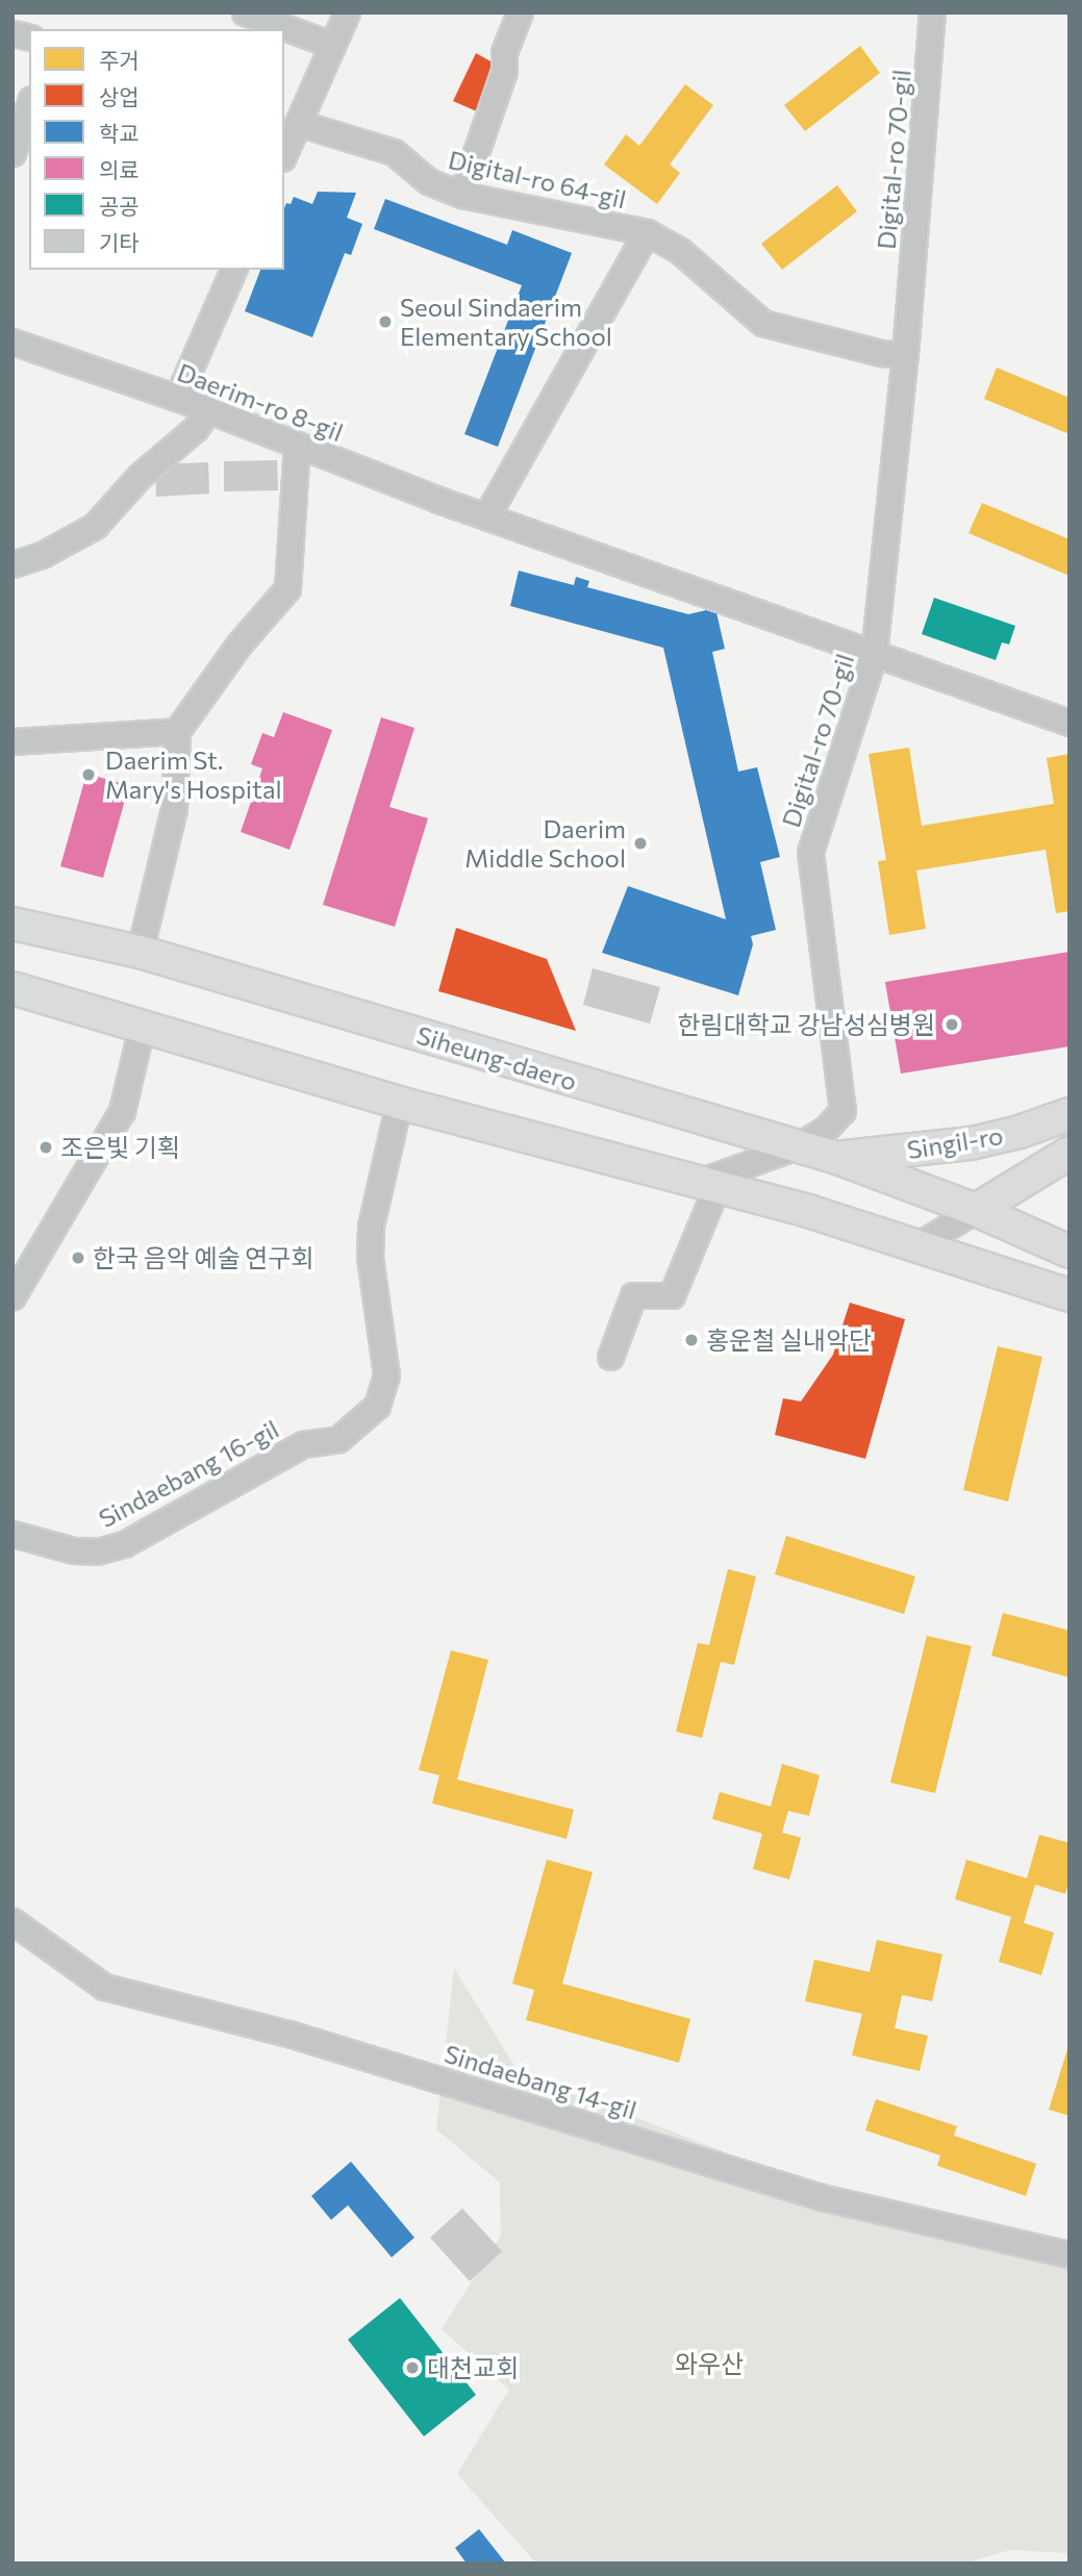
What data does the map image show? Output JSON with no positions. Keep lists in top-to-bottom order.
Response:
{
  "streets": {
    "main road": ["Siheung-daero", "Singil-ro"],
    "street": [
      "Digital-ro 70-gil",
      "Digital-ro 64-gil",
      "Daerim-ro 8-gil",
      "Sindaebang 16-gil",
      "Sindaebang 14-gil"
    ]
  },
  "crossings": [
    ["Digital-ro 70-gil", "Daerim-ro 8-gil"],
    ["Digital-ro 70-gil", "Siheung-daero"],
    ["Siheung-daero", "Singil-ro"]
  ],
  "parks": ["와우산"],
  "places": [
    "Seoul Sindaerim Elementary School",
    "Daerim St. Mary's Hospital",
    "Daerim Middle School",
    "한림대학교 강남성심병원",
    "조은빛 기획",
    "한국 음악 예술 연구회",
    "홍운철 실내악단",
    "대천교회"
  ],
  "legend": [
    "주거",
    "상업",
    "학교",
    "의료",
    "공공",
    "기타"
  ]
}
